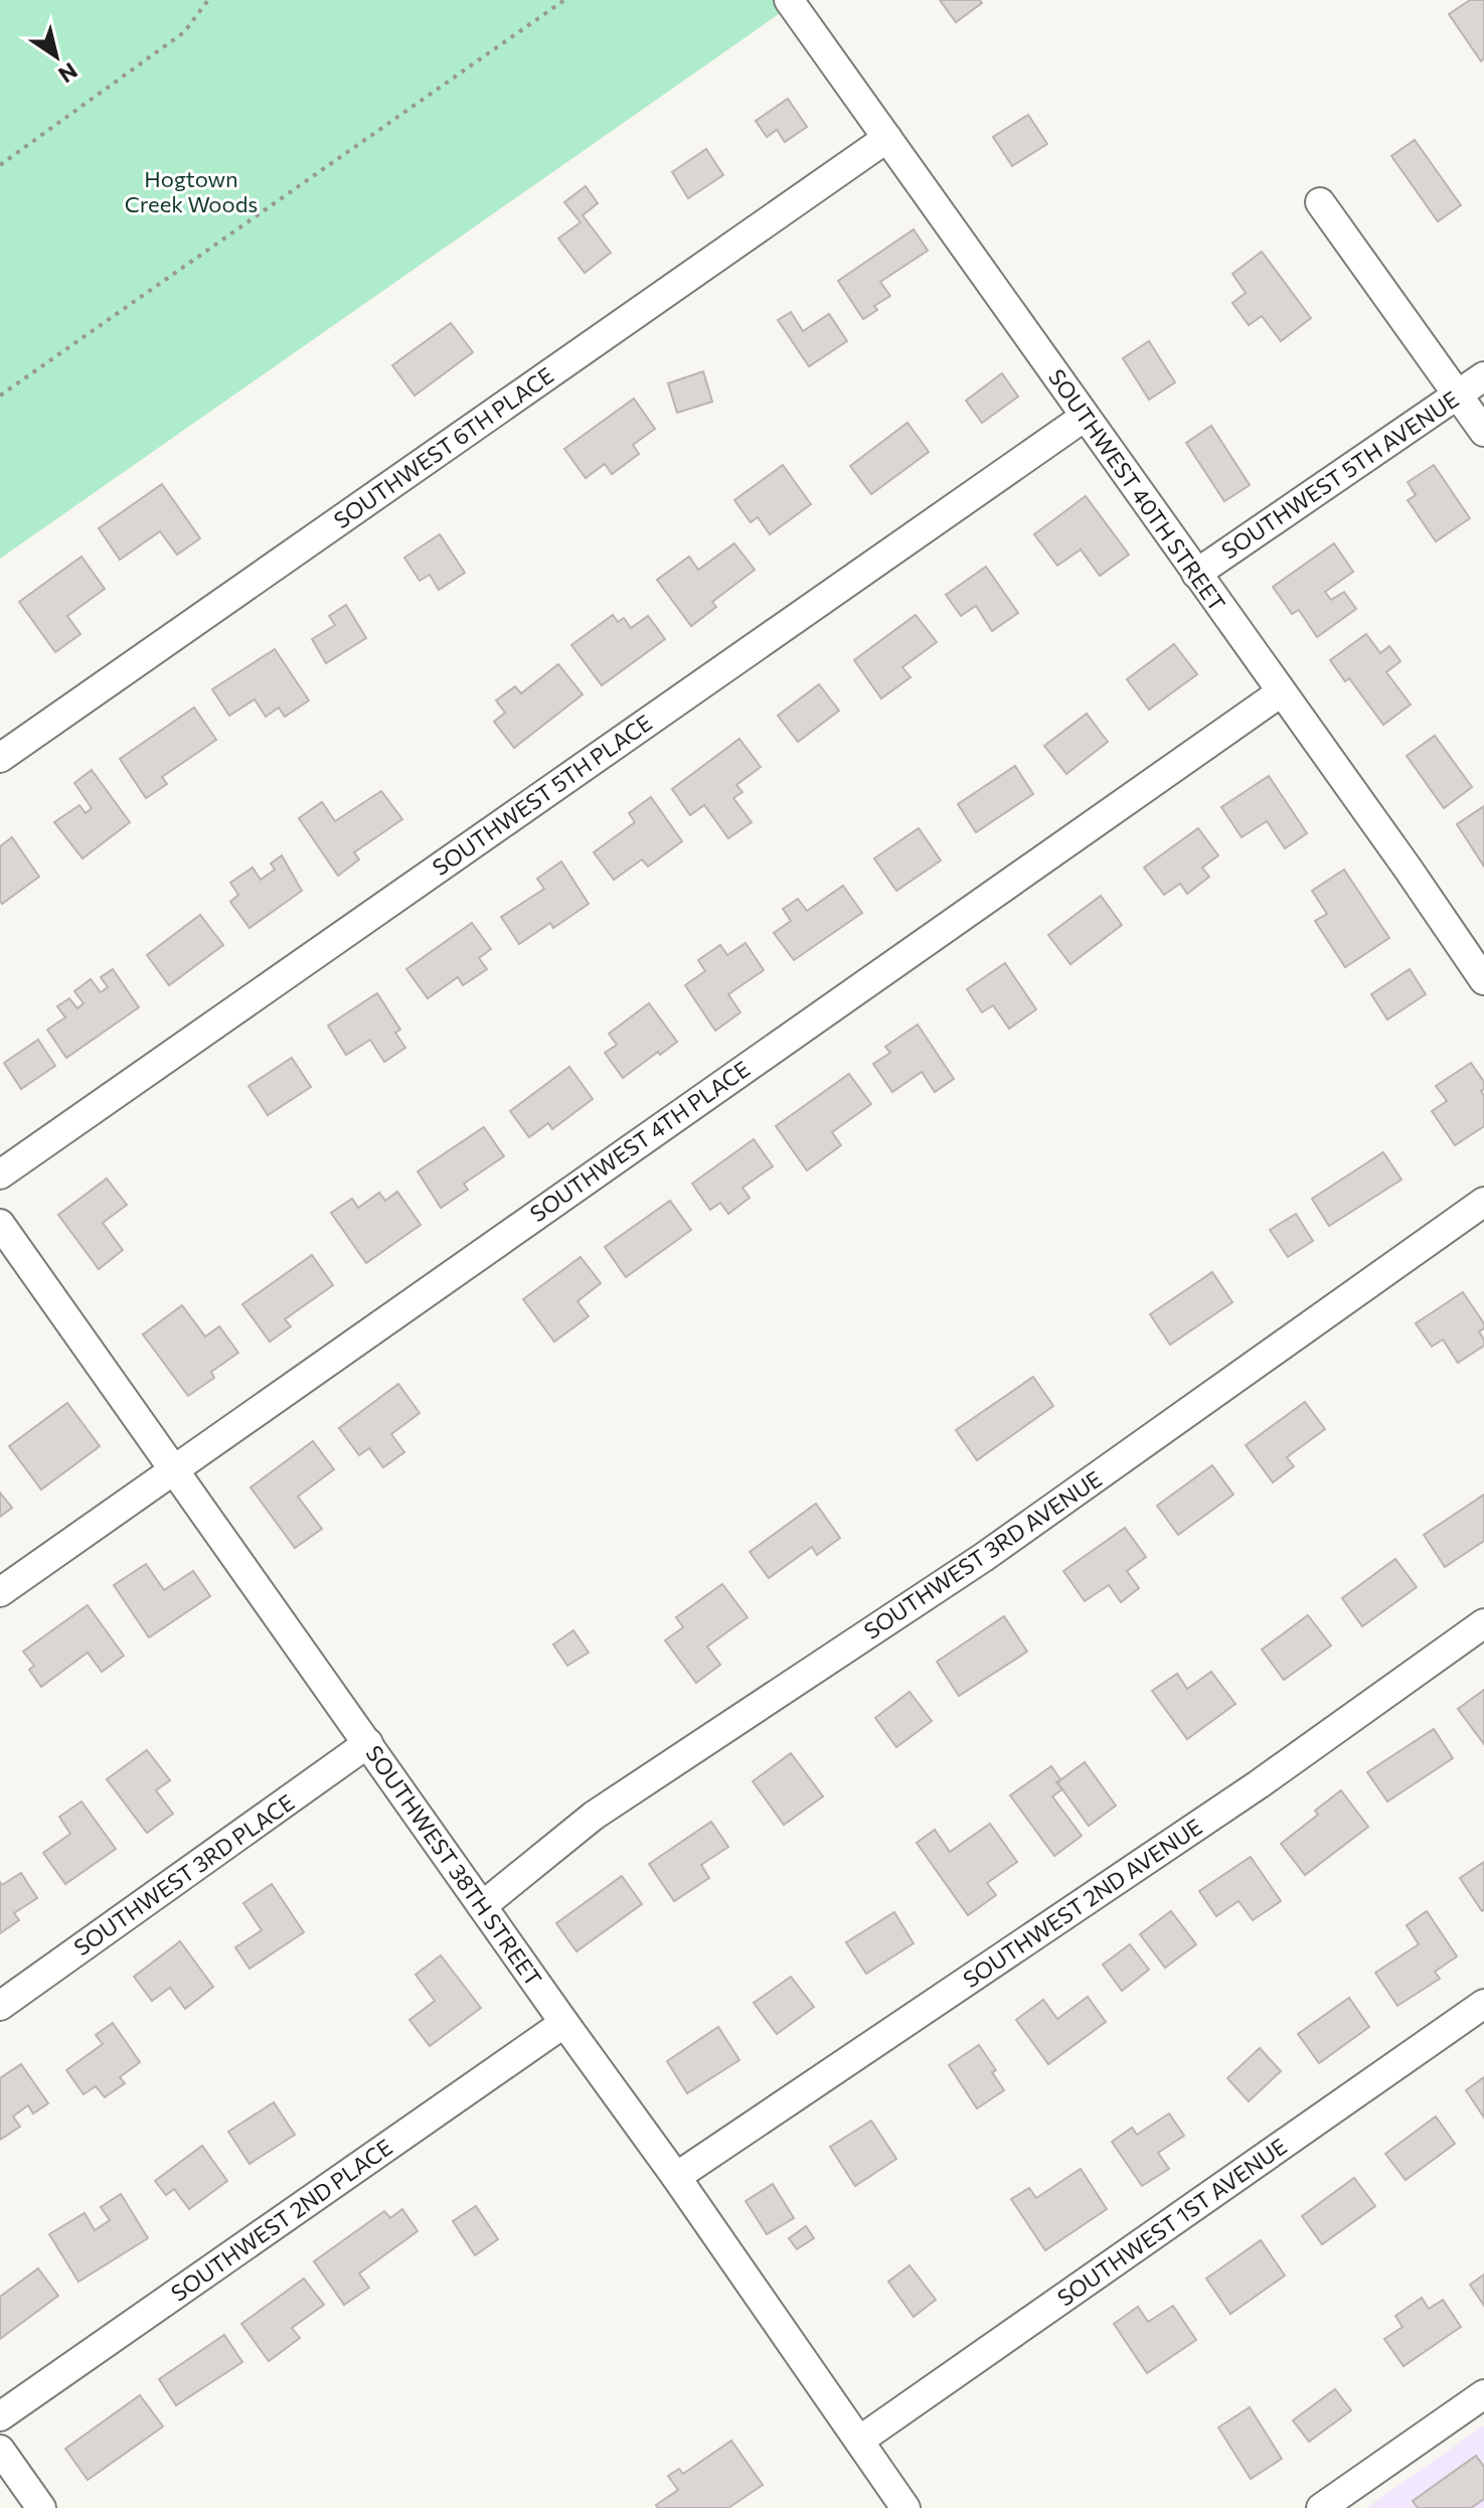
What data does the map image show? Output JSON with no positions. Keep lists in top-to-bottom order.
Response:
{
  "streets": {
    "street": [
      "SOUTHWEST 6TH PLACE",
      "SOUTHWEST 5TH AVENUE",
      "SOUTHWEST 40TH STREET",
      "SOUTHWEST 5TH PLACE",
      "SOUTHWEST 4TH PLACE",
      "SOUTHWEST 3RD AVENUE",
      "SOUTHWEST 38TH STREET",
      "SOUTHWEST 3RD PLACE",
      "SOUTHWEST 2ND AVENUE",
      "SOUTHWEST 2ND PLACE",
      "SOUTHWEST 1ST AVENUE"
    ]
  },
  "crossings": [
    ["SOUTHWEST 6TH PLACE", "SOUTHWEST 40TH STREET"],
    ["SOUTHWEST 5TH AVENUE", "SOUTHWEST 40TH STREET"],
    ["SOUTHWEST 40TH STREET", "SOUTHWEST 5TH PLACE"],
    ["SOUTHWEST 40TH STREET", "SOUTHWEST 4TH PLACE"],
    ["SOUTHWEST 4TH PLACE", "SOUTHWEST 38TH STREET"],
    ["SOUTHWEST 3RD AVENUE", "SOUTHWEST 38TH STREET"],
    ["SOUTHWEST 38TH STREET", "SOUTHWEST 3RD PLACE"],
    ["SOUTHWEST 38TH STREET", "SOUTHWEST 2ND AVENUE"],
    ["SOUTHWEST 38TH STREET", "SOUTHWEST 2ND PLACE"],
    ["SOUTHWEST 38TH STREET", "SOUTHWEST 1ST AVENUE"]
  ],
  "parks": ["Hogtown Creek Woods"],
  "north": "bottom right"
}
